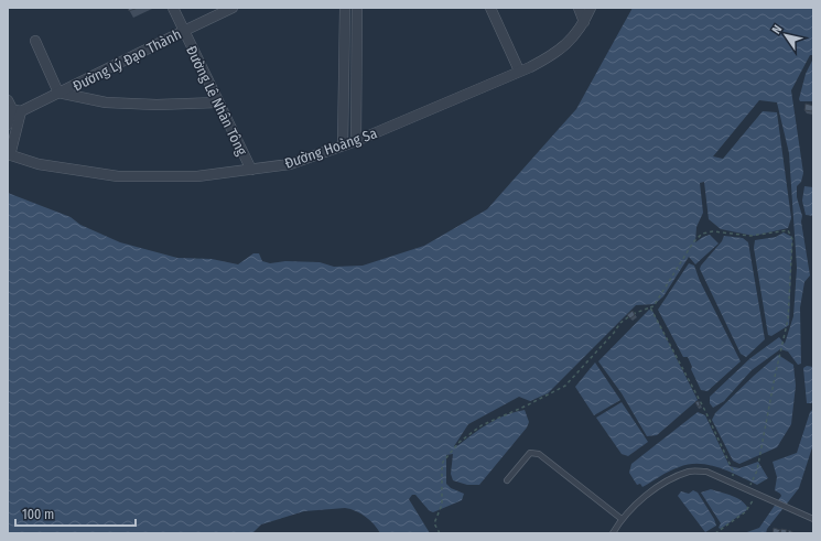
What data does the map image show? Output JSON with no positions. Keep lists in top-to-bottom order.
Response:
{
  "streets": {
    "street": ["Đường Lý Đạo Thành", "Đường Lê Nhân Tông", "Đường Hoàng Sa"]
  },
  "crossings": [
    ["Đường Lý Đạo Thành", "Đường Lê Nhân Tông"],
    ["Đường Lê Nhân Tông", "Đường Hoàng Sa"]
  ],
  "scale_bar": "100 m",
  "north": "top left"
}
